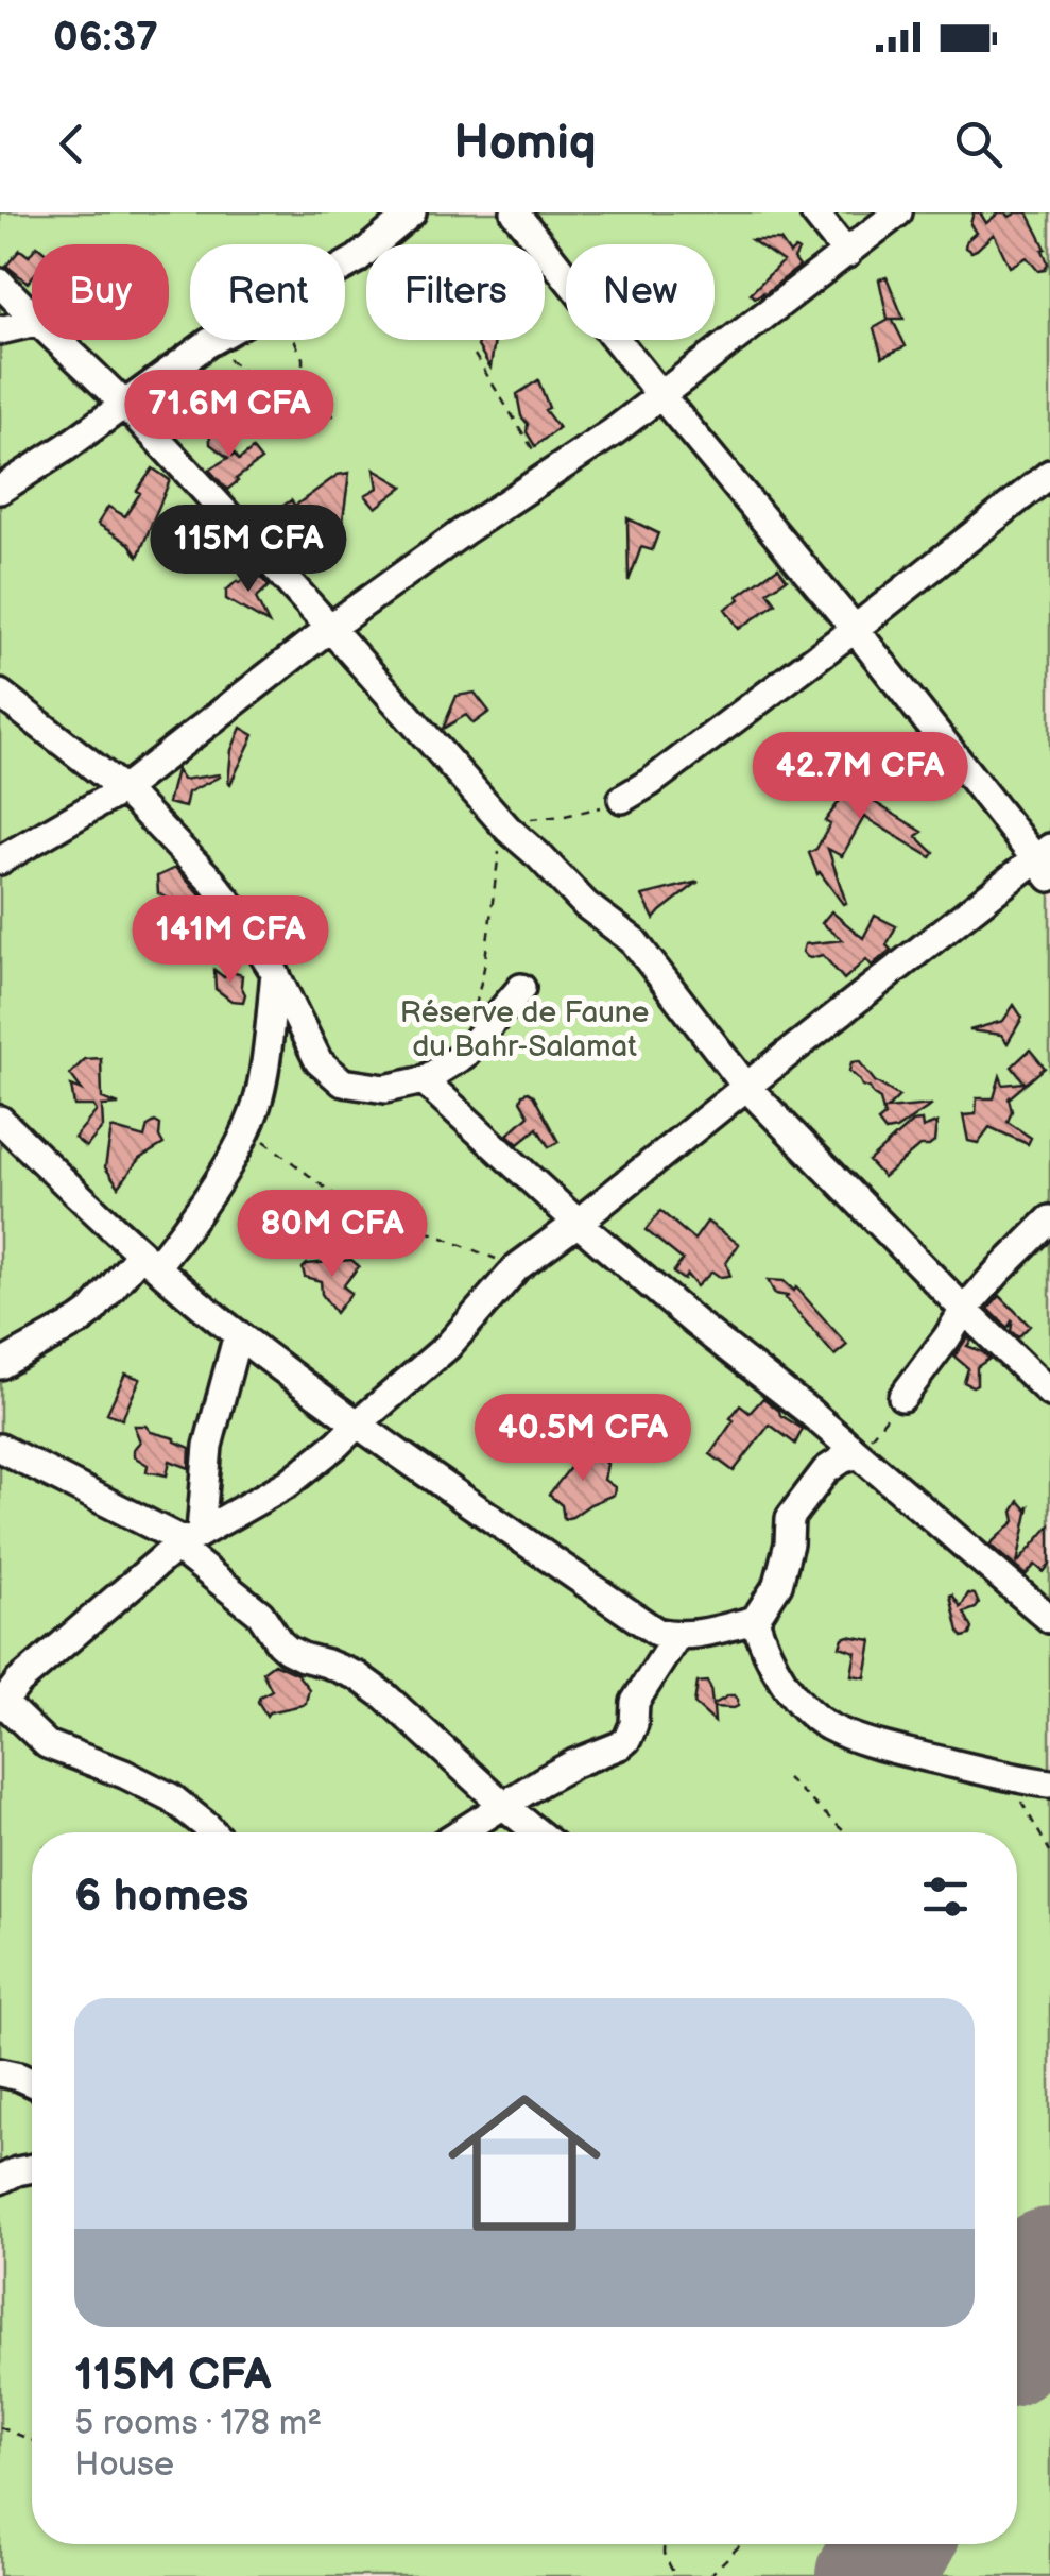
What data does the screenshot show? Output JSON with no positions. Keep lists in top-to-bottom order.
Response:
{
  "parks": ["Réserve de Faune du Bahr-Salamat"],
  "page": {
    "status": "06:37",
    "header": "Homiq",
    "chip": [
      "Buy",
      "Rent",
      "Filters",
      "New"
    ],
    "price": [
      "71.6M CFA",
      "115M CFA",
      "42.7M CFA",
      "141M CFA",
      "80M CFA",
      "40.5M CFA"
    ],
    "heading": "6 homes",
    "list": [
      {
        "name": "115M CFA",
        "note": "5 rooms · 178 m² · House"
      }
    ]
  }
}
